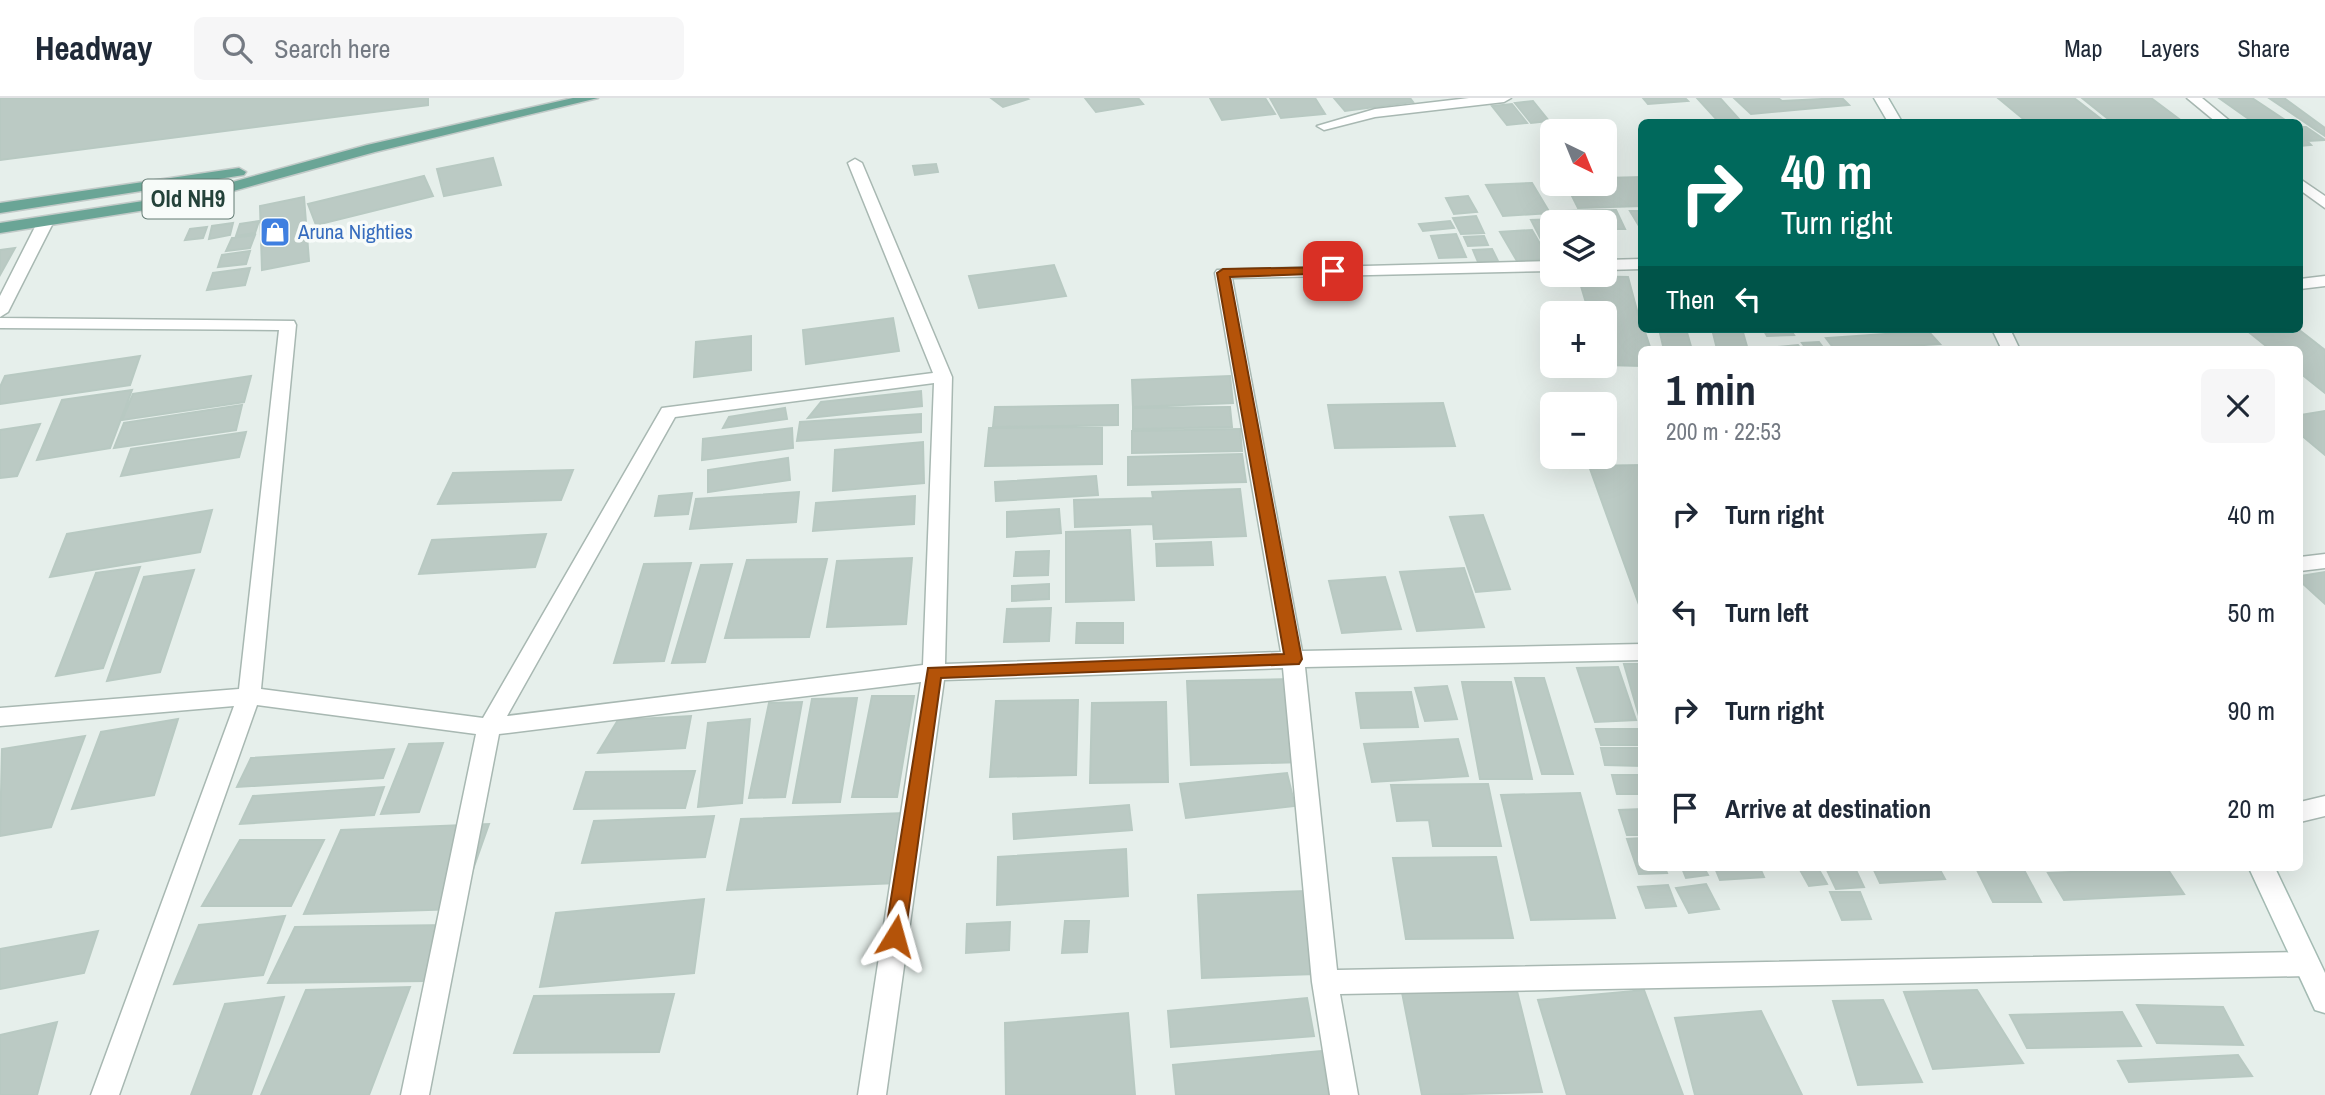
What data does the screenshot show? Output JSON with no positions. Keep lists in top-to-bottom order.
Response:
{
  "streets": {
    "main road": ["Old NH9"]
  },
  "places": {
    "shop": ["Aruna Nighties"]
  },
  "north": "bottom right",
  "page": {
    "header": "Headway",
    "search": "Search here",
    "nav": ["Map", "Layers", "Share"],
    "map_buttons": ["+", "−"],
    "turn": ["40 m", "Turn right"],
    "then": "Then",
    "heading": ["1 min", "200 m · 22:53"],
    "list": [
      {
        "name": "Turn right",
        "value": "40 m"
      },
      {
        "name": "Turn left",
        "value": "50 m"
      },
      {
        "name": "Turn right",
        "value": "90 m"
      },
      {
        "name": "Arrive at destination",
        "value": "20 m"
      }
    ]
  }
}
